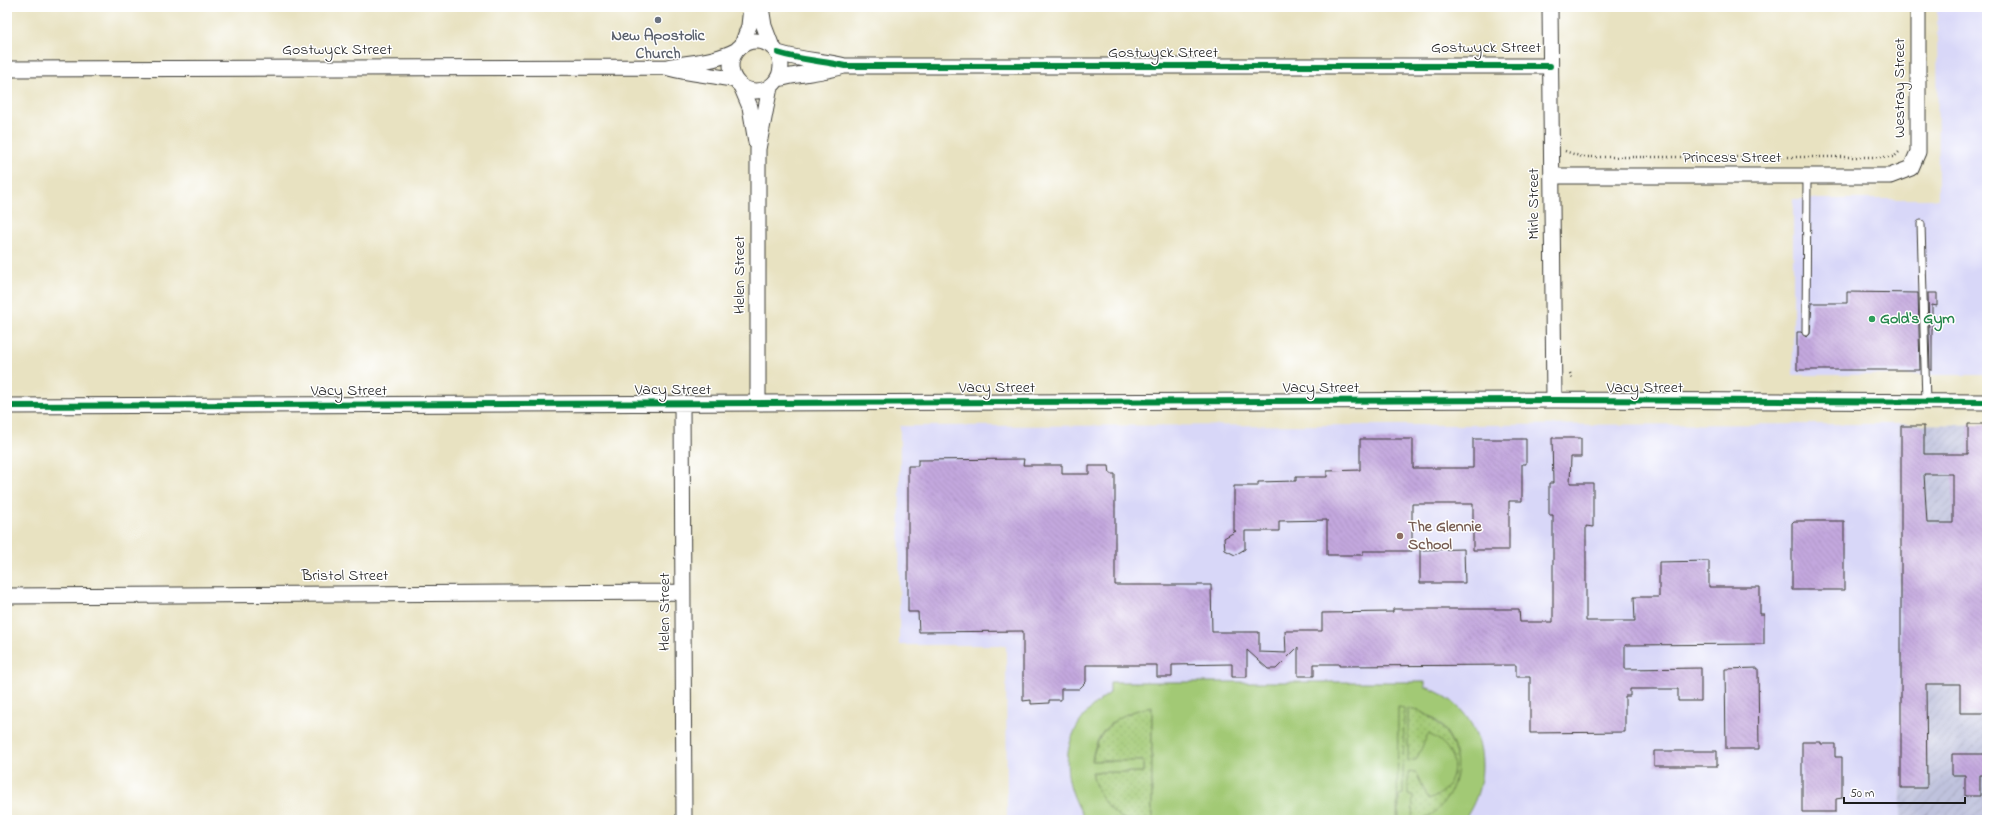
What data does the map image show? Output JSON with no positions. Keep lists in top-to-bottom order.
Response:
{
  "streets": {
    "street": [
      "Gostwyck Street",
      "Westray Street",
      "Princess Street",
      "Mirle Street",
      "Helen Street",
      "Vacy Street",
      "Bristol Street"
    ]
  },
  "crossings": [
    ["Gostwyck Street", "Mirle Street"],
    ["Gostwyck Street", "Helen Street"],
    ["Westray Street", "Princess Street"],
    ["Princess Street", "Mirle Street"],
    ["Mirle Street", "Vacy Street"],
    ["Helen Street", "Vacy Street"],
    ["Helen Street", "Bristol Street"]
  ],
  "places": ["New Apostolic Church", "Gold's Gym", "The Glennie School"],
  "scale_bar": "50 m"
}
